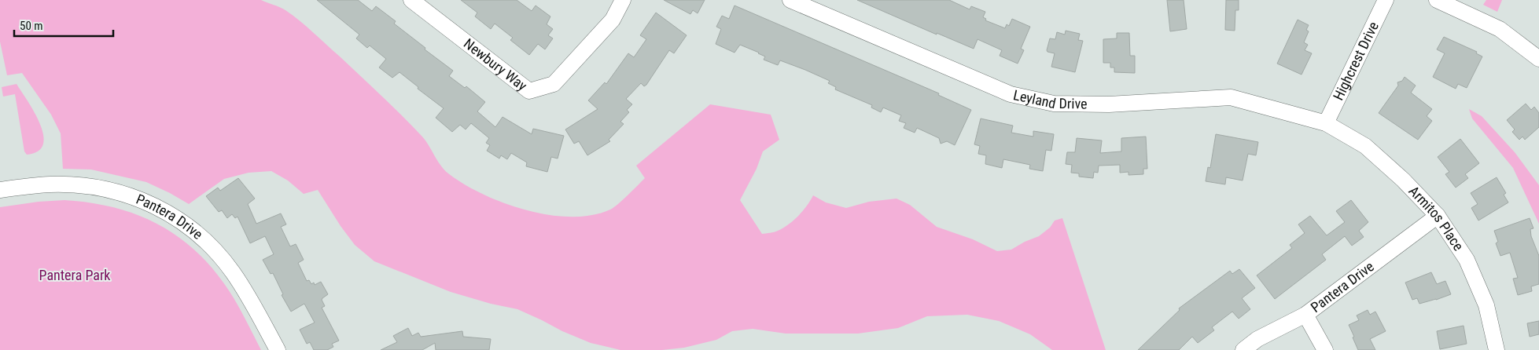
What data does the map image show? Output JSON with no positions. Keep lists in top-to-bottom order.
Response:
{
  "streets": {
    "street": [
      "Highcrest Drive",
      "Newbury Way",
      "Leyland Drive",
      "Pantera Drive",
      "Armitos Place"
    ]
  },
  "crossings": [
    ["Highcrest Drive", "Leyland Drive"],
    ["Highcrest Drive", "Armitos Place"],
    ["Leyland Drive", "Armitos Place"],
    ["Pantera Drive", "Armitos Place"]
  ],
  "parks": ["Pantera Park"],
  "scale_bar": "50 m"
}
